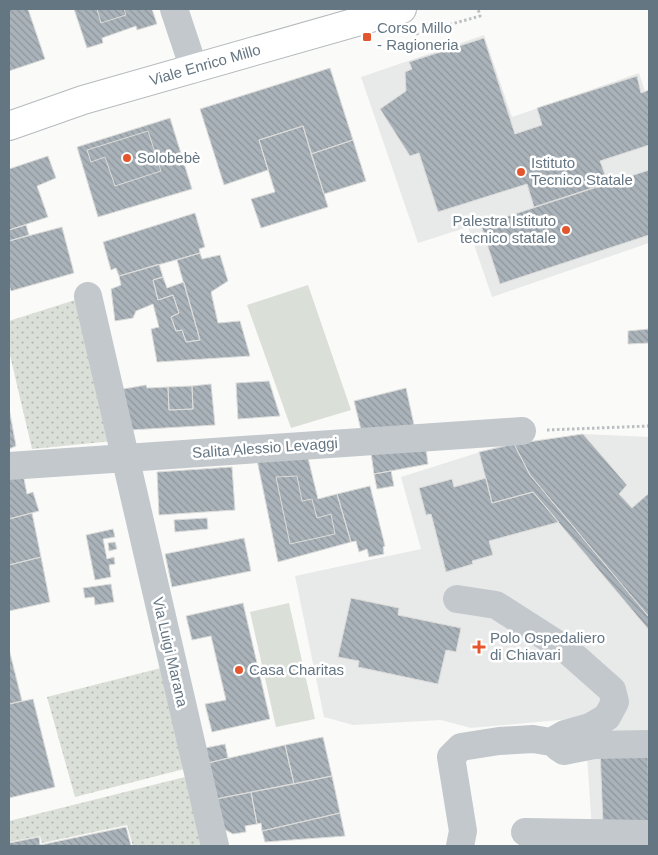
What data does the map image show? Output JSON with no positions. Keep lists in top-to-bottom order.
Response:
{
  "streets": {
    "main road": ["Viale Enrico Millo"],
    "street": ["Salita Alessio Levaggi", "Via Luigi Marana"]
  },
  "crossings": [
    ["Salita Alessio Levaggi", "Via Luigi Marana"]
  ],
  "places": {
    "transit": ["Corso Millo - Ragioneria"],
    "other": [
      "Solobebè",
      "Istituto Tecnico Statale",
      "Palestra Istituto tecnico statale",
      "Casa Charitas"
    ],
    "health": ["Polo Ospedaliero di Chiavari"]
  }
}
